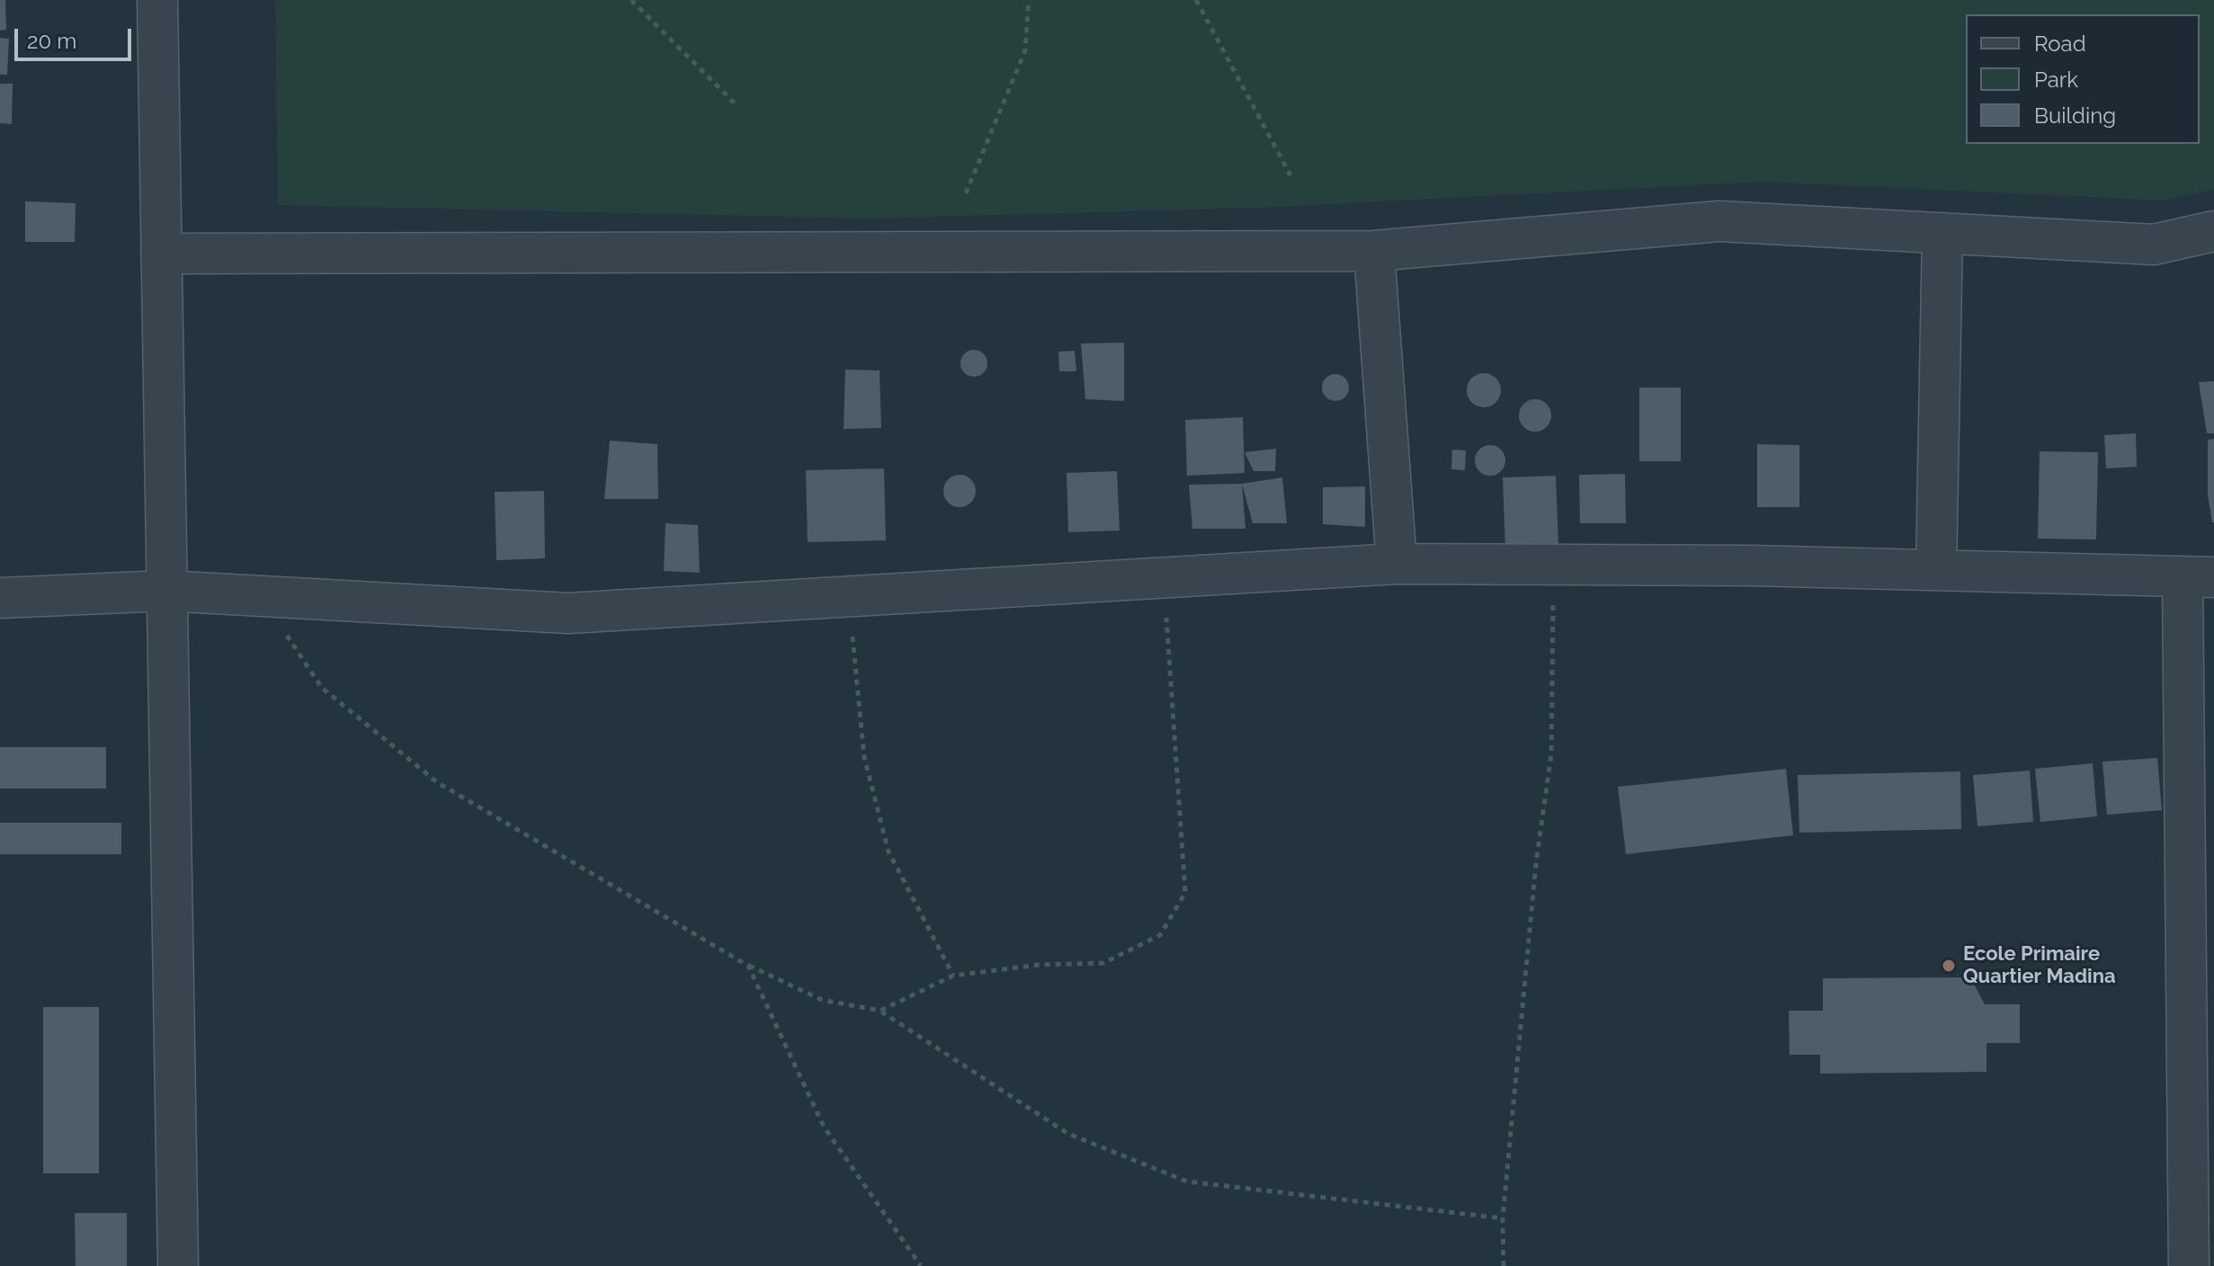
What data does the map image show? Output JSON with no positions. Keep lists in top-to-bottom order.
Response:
{
  "places": ["Ecole Primaire Quartier Madina"],
  "legend": ["Road", "Park", "Building"],
  "scale_bar": "20 m"
}
